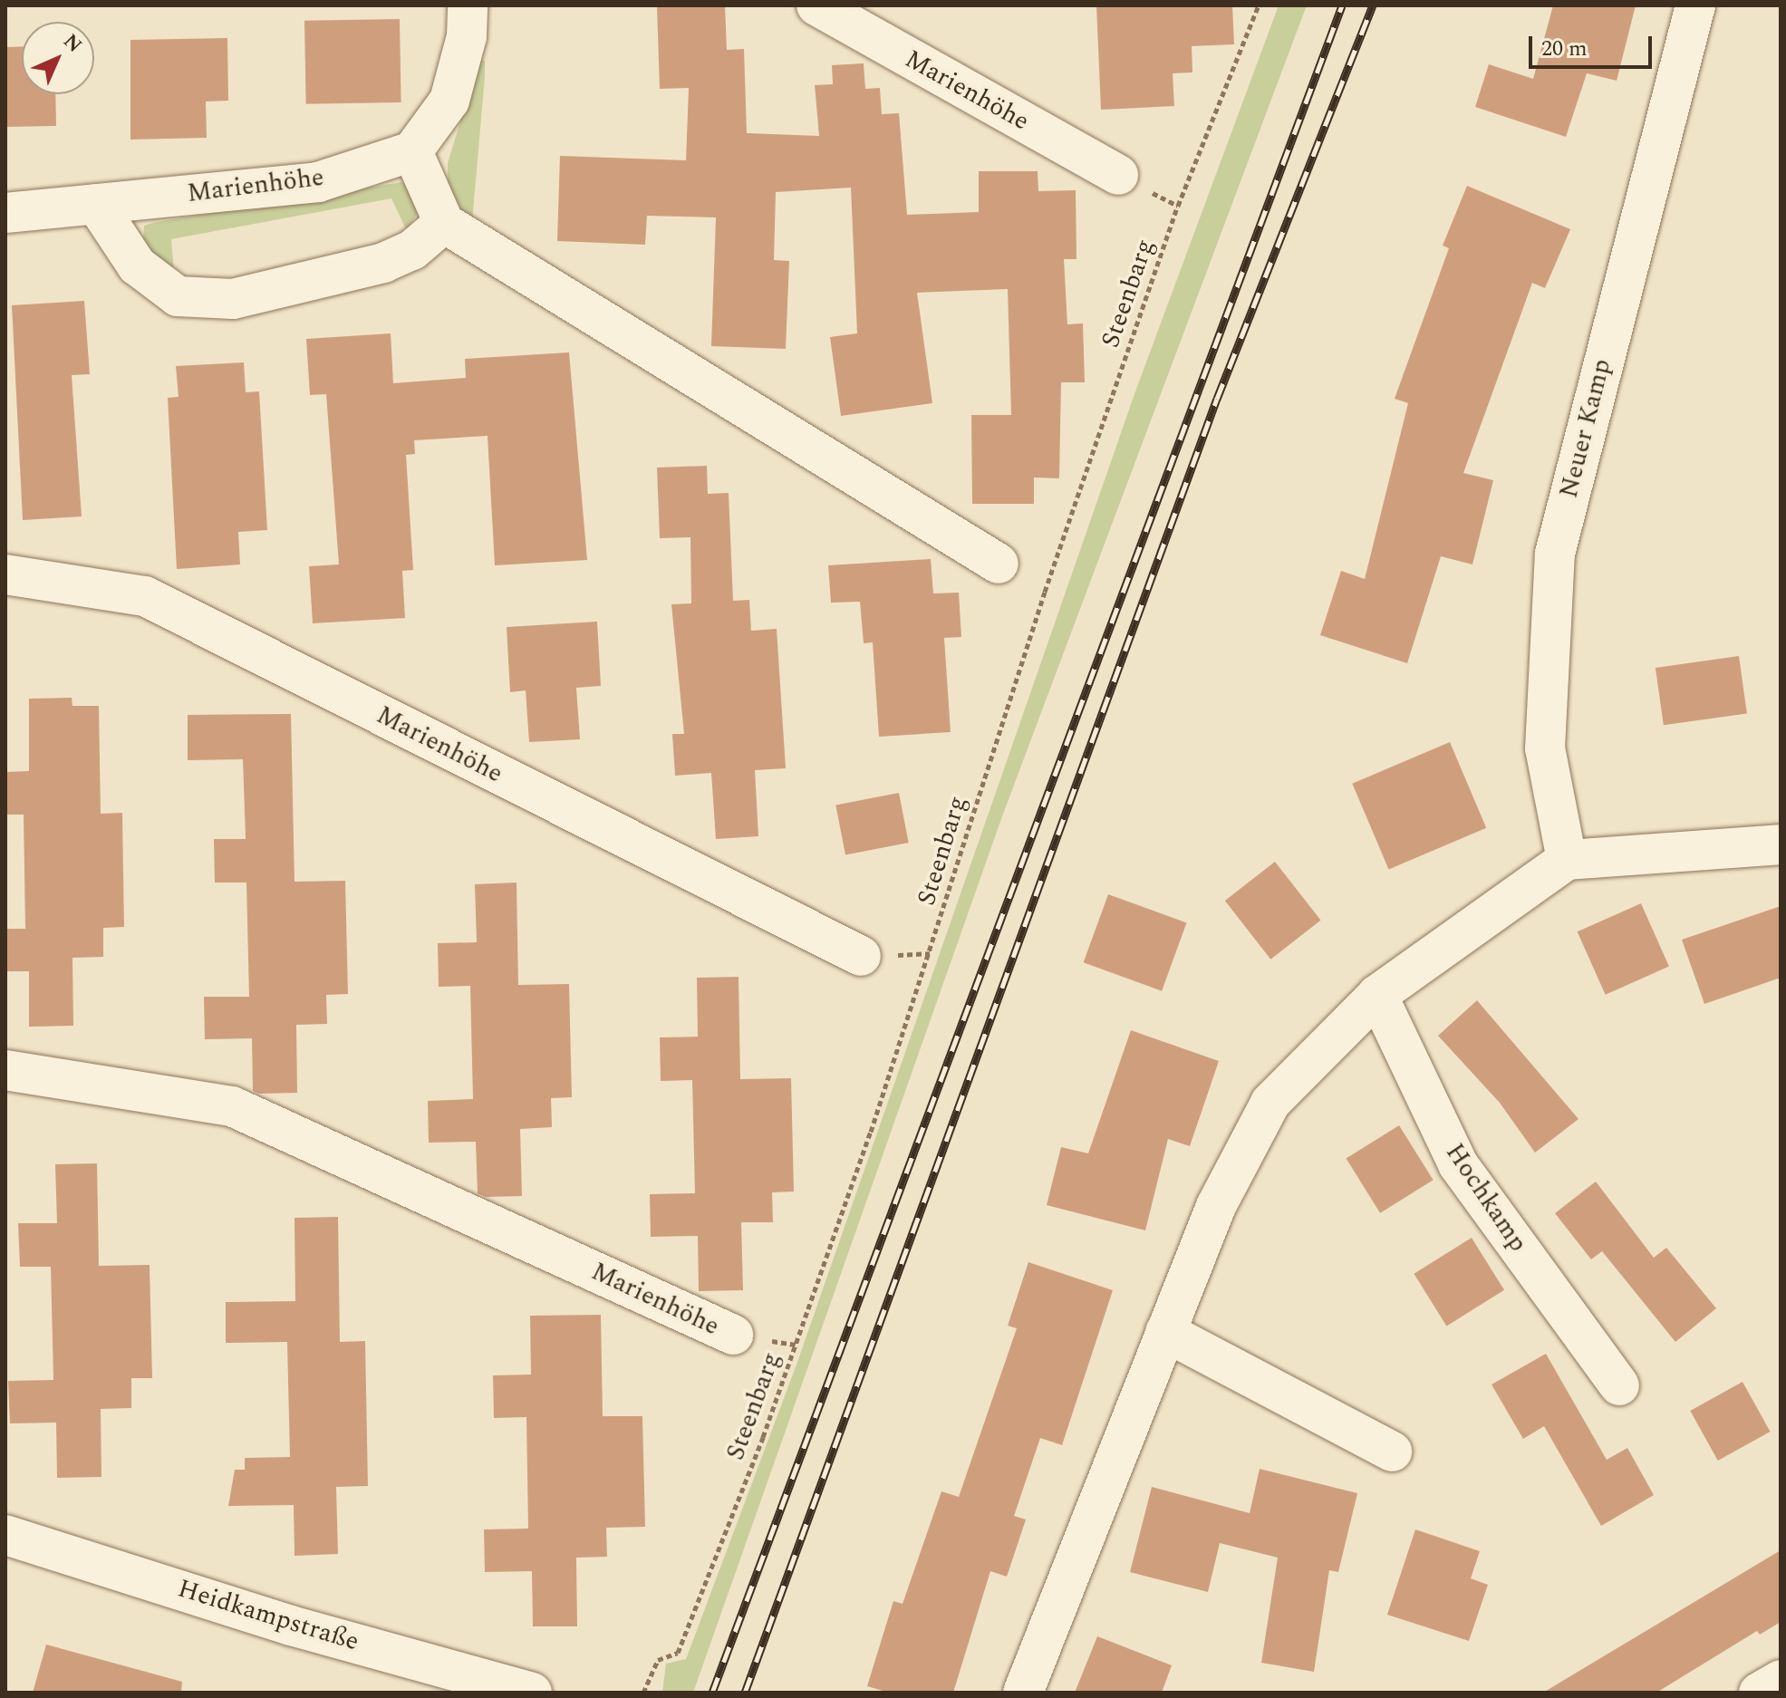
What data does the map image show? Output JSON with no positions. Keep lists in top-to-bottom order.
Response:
{
  "streets": {
    "street": [
      "Marienhöhe",
      "Neuer Kamp",
      "Hochkamp",
      "Heidkampstraße"
    ],
    "path": ["Steenbarg"]
  },
  "scale_bar": "20 m",
  "north": "top right"
}
